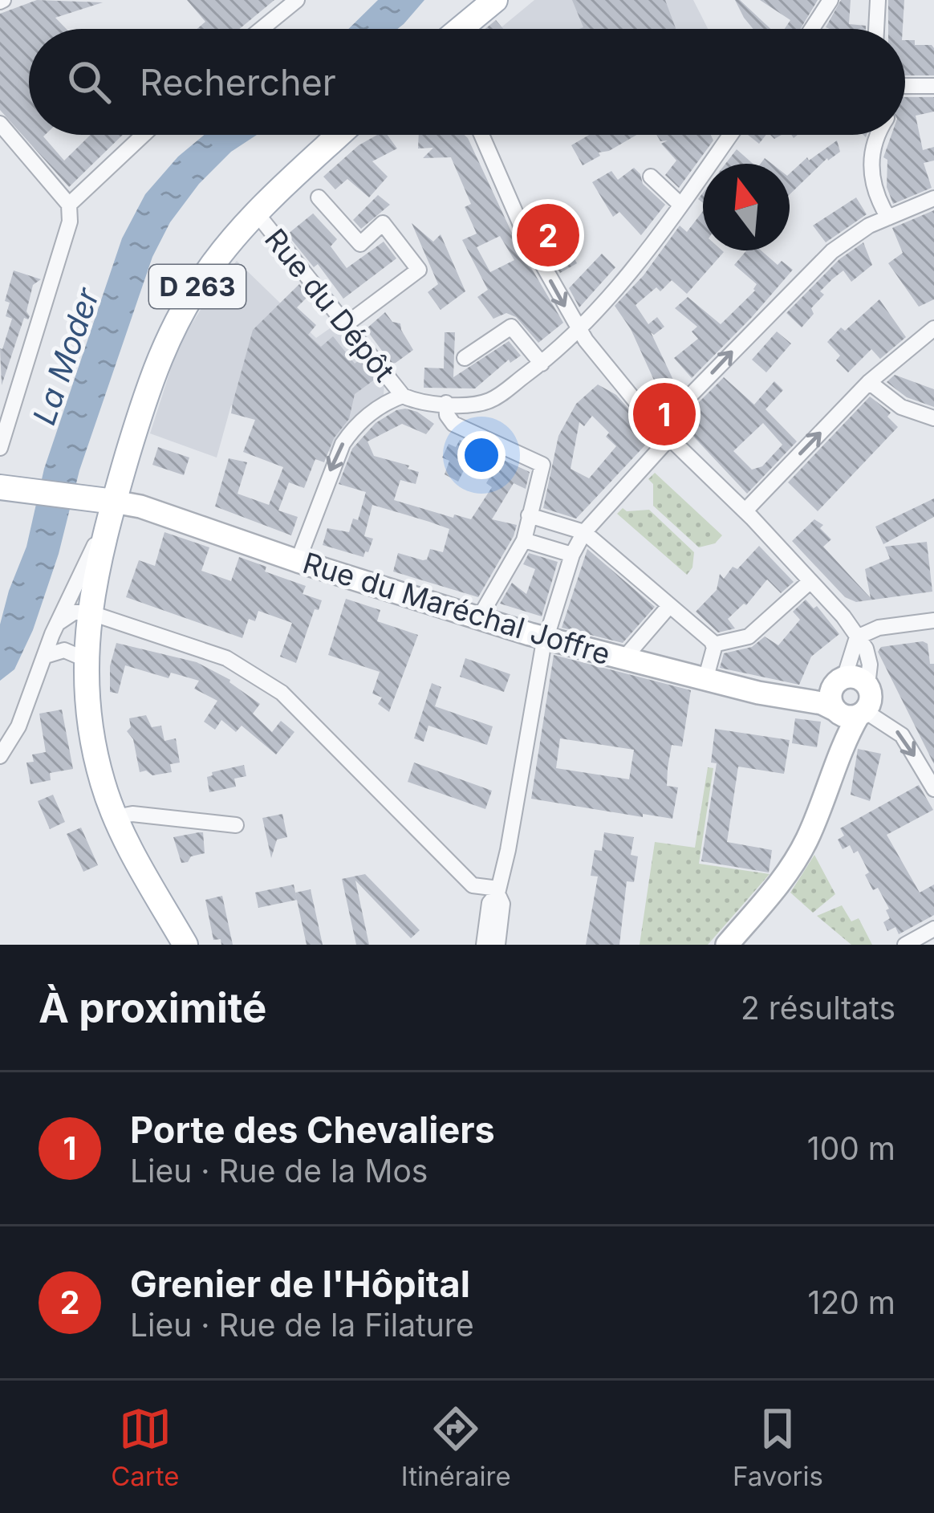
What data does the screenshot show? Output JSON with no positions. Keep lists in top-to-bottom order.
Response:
{
  "streets": {
    "main road": ["D 263"],
    "street": ["Rue du Dépôt", "Rue du Maréchal Joffre"]
  },
  "crossings": [
    ["D 263", "Rue du Dépôt"],
    ["D 263", "Rue du Maréchal Joffre"]
  ],
  "water": ["La Moder"],
  "north": "top",
  "page": {
    "search": "Rechercher",
    "pins": ["2", "1"],
    "heading": ["À proximité", "2 résultats"],
    "list": [
      {
        "mark": "1",
        "name": "Porte des Chevaliers",
        "note": "Lieu · Rue de la Mos",
        "value": "100 m"
      },
      {
        "mark": "2",
        "name": "Grenier de l'Hôpital",
        "note": "Lieu · Rue de la Filature",
        "value": "120 m"
      }
    ],
    "nav": ["Carte", "Itinéraire", "Favoris"]
  }
}
